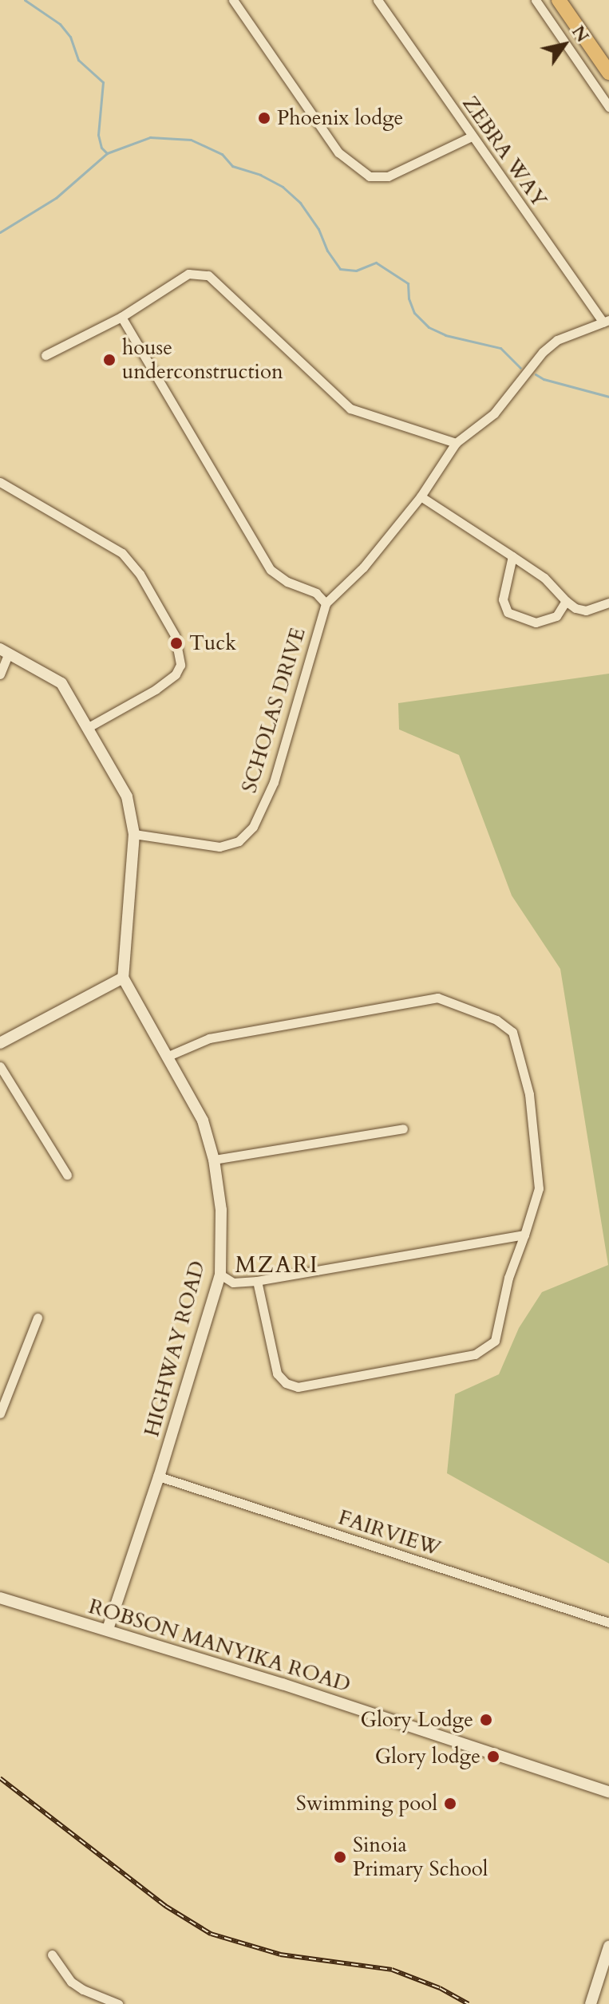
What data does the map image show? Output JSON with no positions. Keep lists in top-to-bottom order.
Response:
{
  "streets": {
    "street": [
      "ZEBRA WAY",
      "SCHOLAS DRIVE",
      "HIGHWAY ROAD",
      "FAIRVIEW",
      "ROBSON MANYIKA ROAD"
    ]
  },
  "crossings": [
    ["HIGHWAY ROAD", "FAIRVIEW"],
    ["HIGHWAY ROAD", "ROBSON MANYIKA ROAD"]
  ],
  "districts": ["MZARI"],
  "places": [
    "Phoenix lodge",
    "house underconstruction",
    "Tuck",
    "Glory Lodge",
    "Glory lodge",
    "Swimming pool",
    "Sinoia Primary School"
  ],
  "north": "top right"
}
